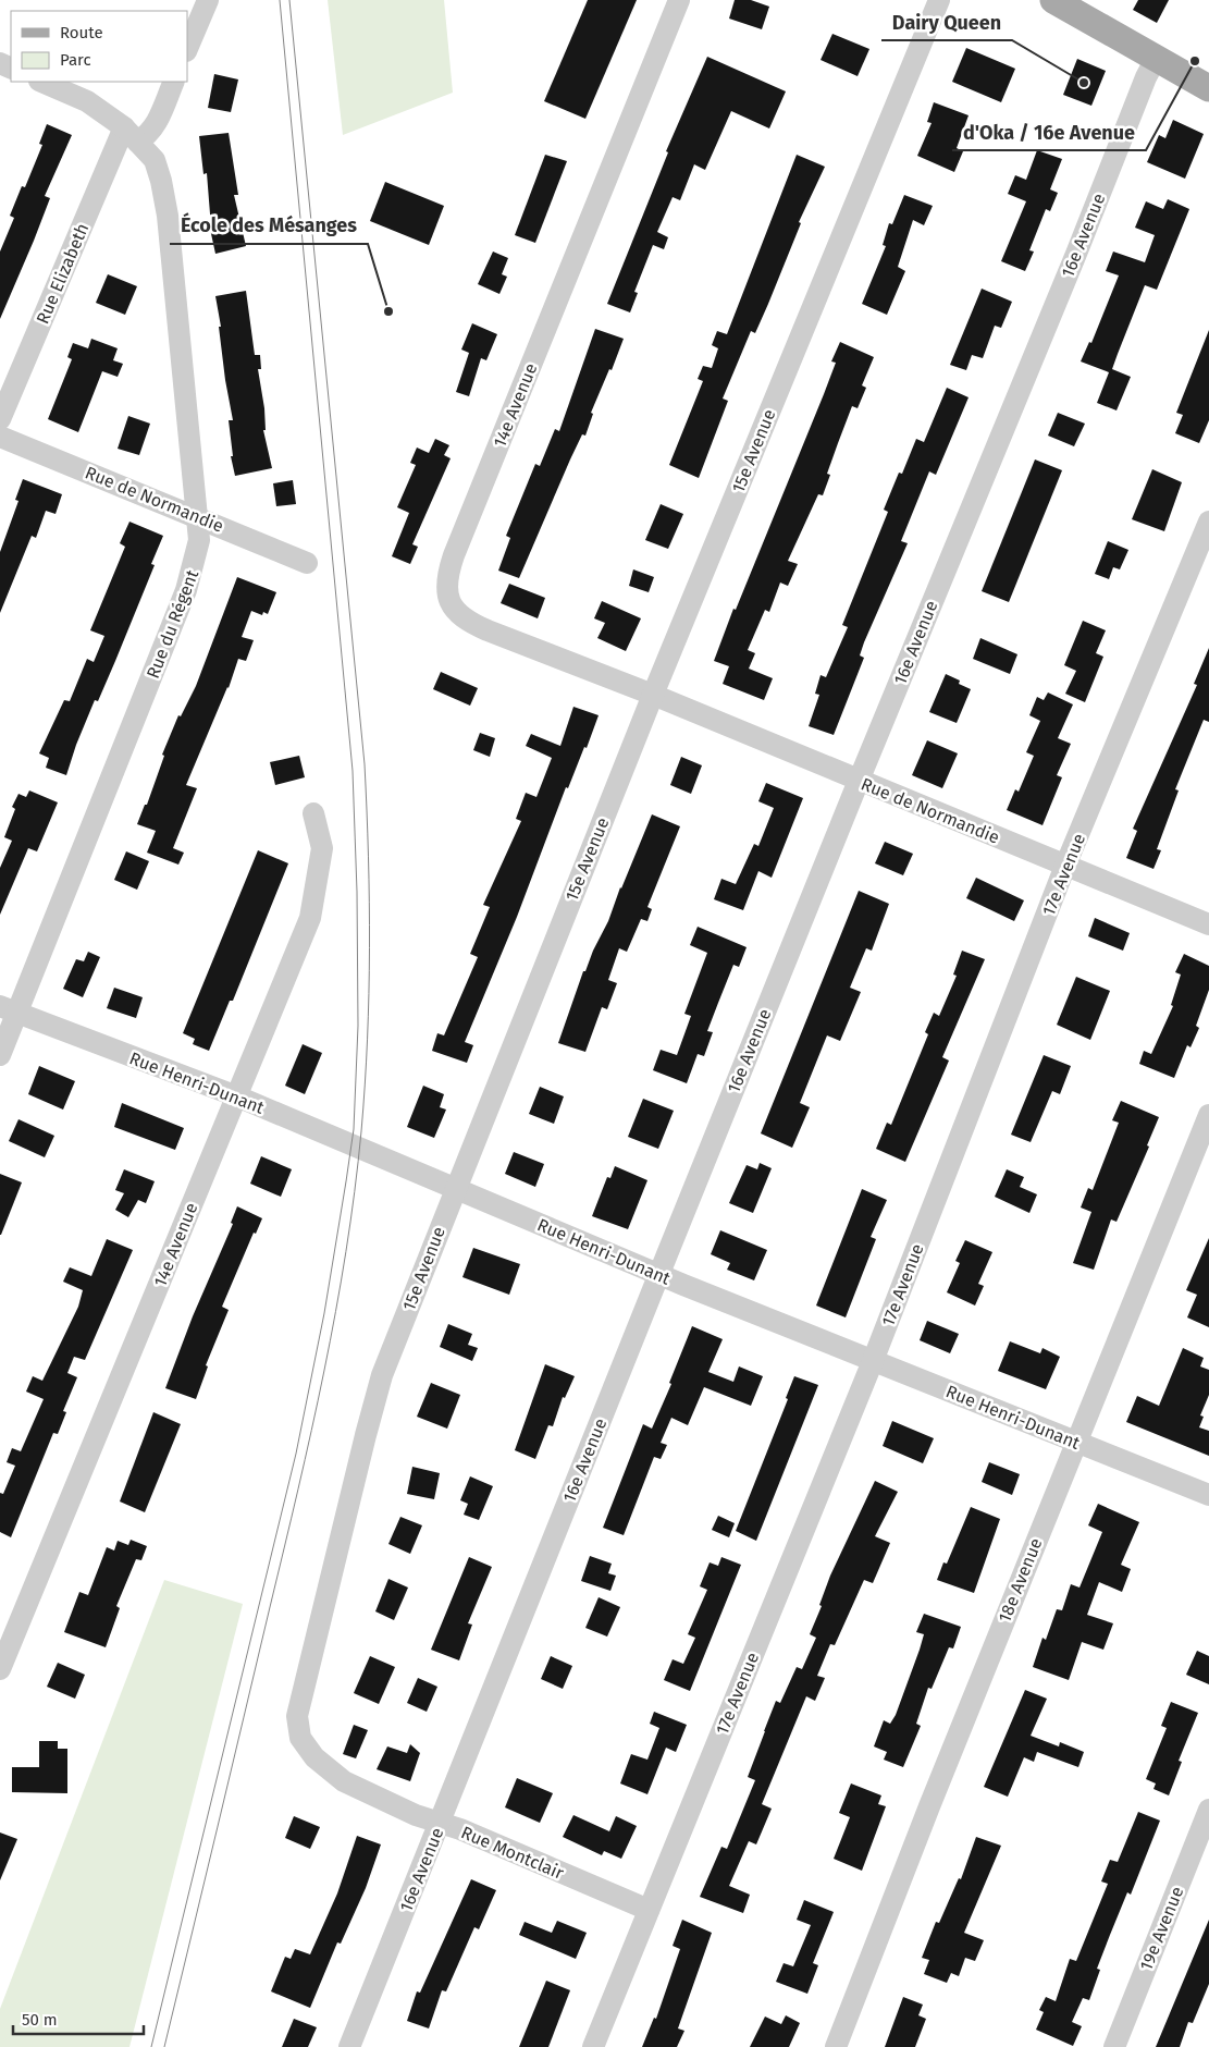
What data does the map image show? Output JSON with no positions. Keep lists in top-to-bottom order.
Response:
{
  "streets": {
    "street": [
      "16e Avenue",
      "Rue Elizabeth",
      "14e Avenue",
      "15e Avenue",
      "Rue de Normandie",
      "Rue du Régent",
      "17e Avenue",
      "Rue Henri-Dunant",
      "18e Avenue",
      "Rue Montclair",
      "19e Avenue"
    ]
  },
  "crossings": [
    ["16e Avenue", "Rue de Normandie"],
    ["16e Avenue", "Rue Henri-Dunant"],
    ["16e Avenue", "Rue Montclair"],
    ["Rue Elizabeth", "Rue du Régent"],
    ["14e Avenue", "15e Avenue"],
    ["14e Avenue", "Rue de Normandie"],
    ["14e Avenue", "Rue Henri-Dunant"],
    ["15e Avenue", "Rue de Normandie"],
    ["15e Avenue", "Rue Henri-Dunant"],
    ["15e Avenue", "Rue Montclair"],
    ["Rue de Normandie", "Rue du Régent"],
    ["Rue de Normandie", "17e Avenue"],
    ["Rue du Régent", "Rue Henri-Dunant"],
    ["17e Avenue", "Rue Henri-Dunant"],
    ["17e Avenue", "Rue Montclair"],
    ["Rue Henri-Dunant", "18e Avenue"]
  ],
  "places": ["d'Oka / 16e Avenue", "Dairy Queen", "École des Mésanges"],
  "legend": ["Route", "Parc"],
  "scale_bar": "50 m"
}
